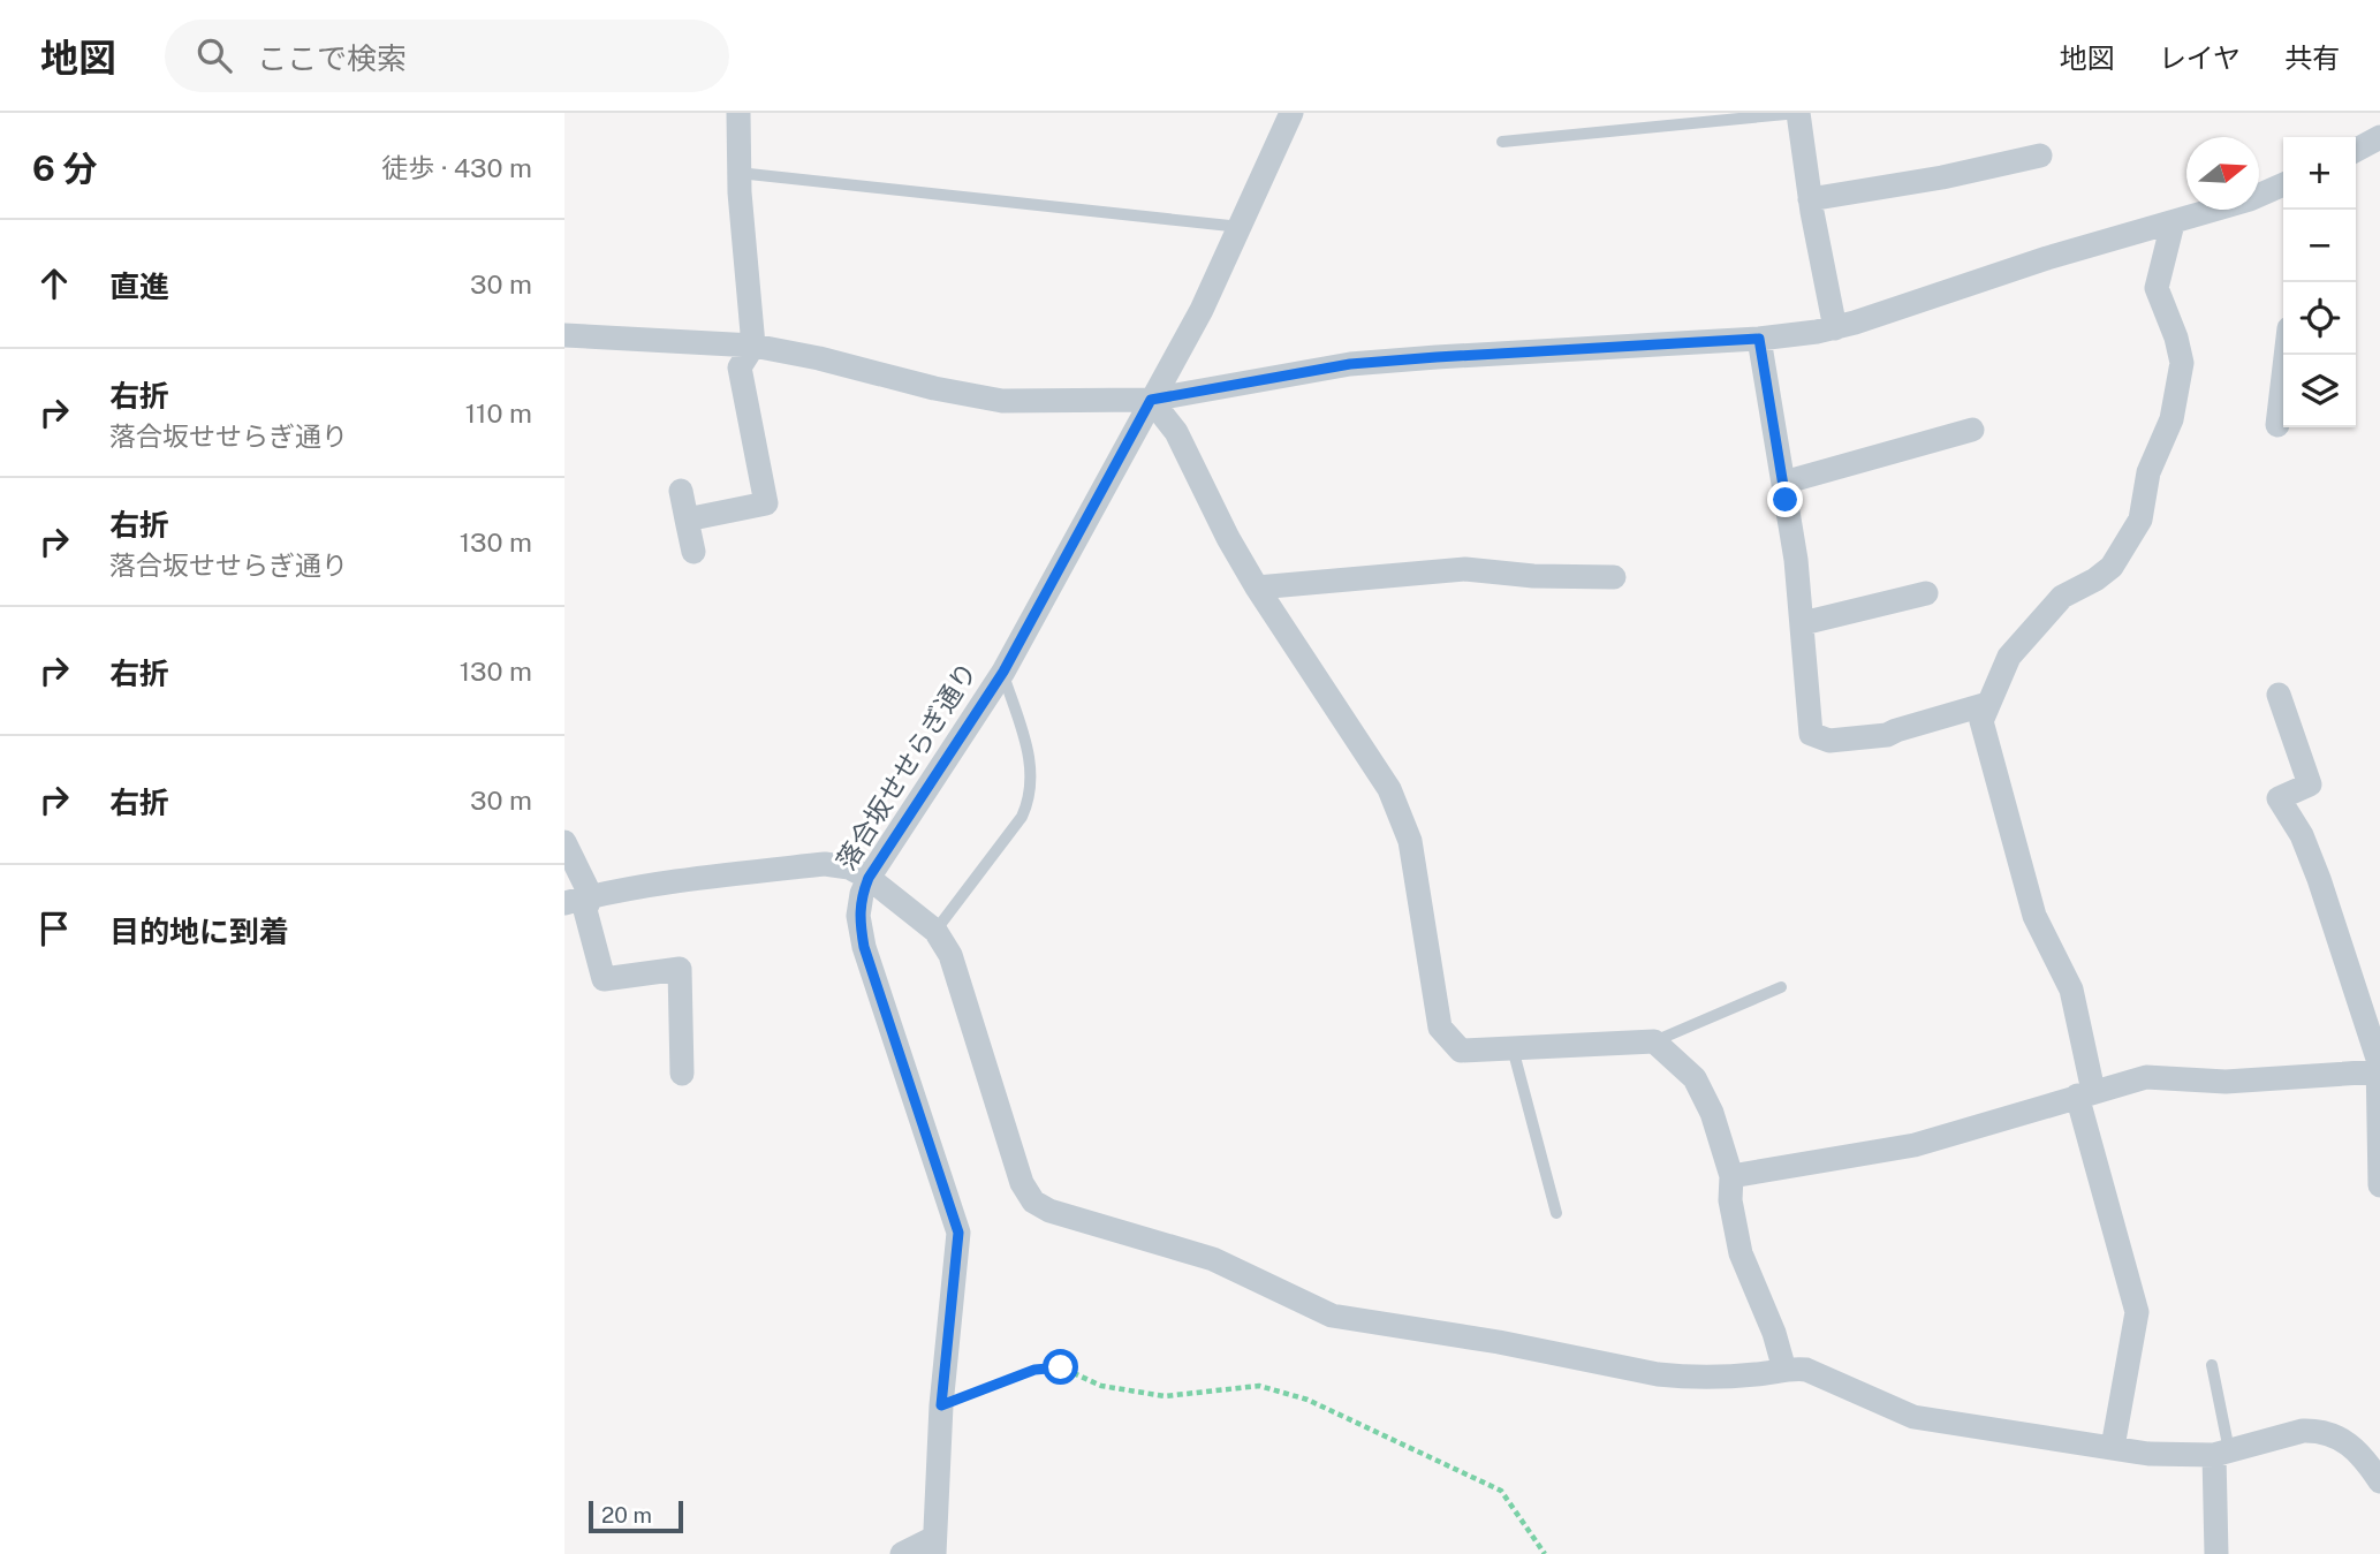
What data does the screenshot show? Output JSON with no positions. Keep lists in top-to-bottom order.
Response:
{
  "streets": {
    "street": ["落合坂せせらぎ通り"]
  },
  "scale_bar": "20 m",
  "north": "right",
  "page": {
    "header": "地図",
    "search": "ここで検索",
    "nav": ["地図", "レイヤ", "共有"],
    "heading": ["6 分", "徒歩 · 430 m"],
    "map_buttons": ["+", "−"],
    "list": [
      ["直進", "30 m"],
      ["右折", "落合坂せせらぎ通り", "110 m"],
      ["右折", "落合坂せせらぎ通り", "130 m"],
      ["右折", "130 m"],
      ["右折", "30 m"],
      "目的地に到着"
    ],
    "scale": "20 m"
  }
}
